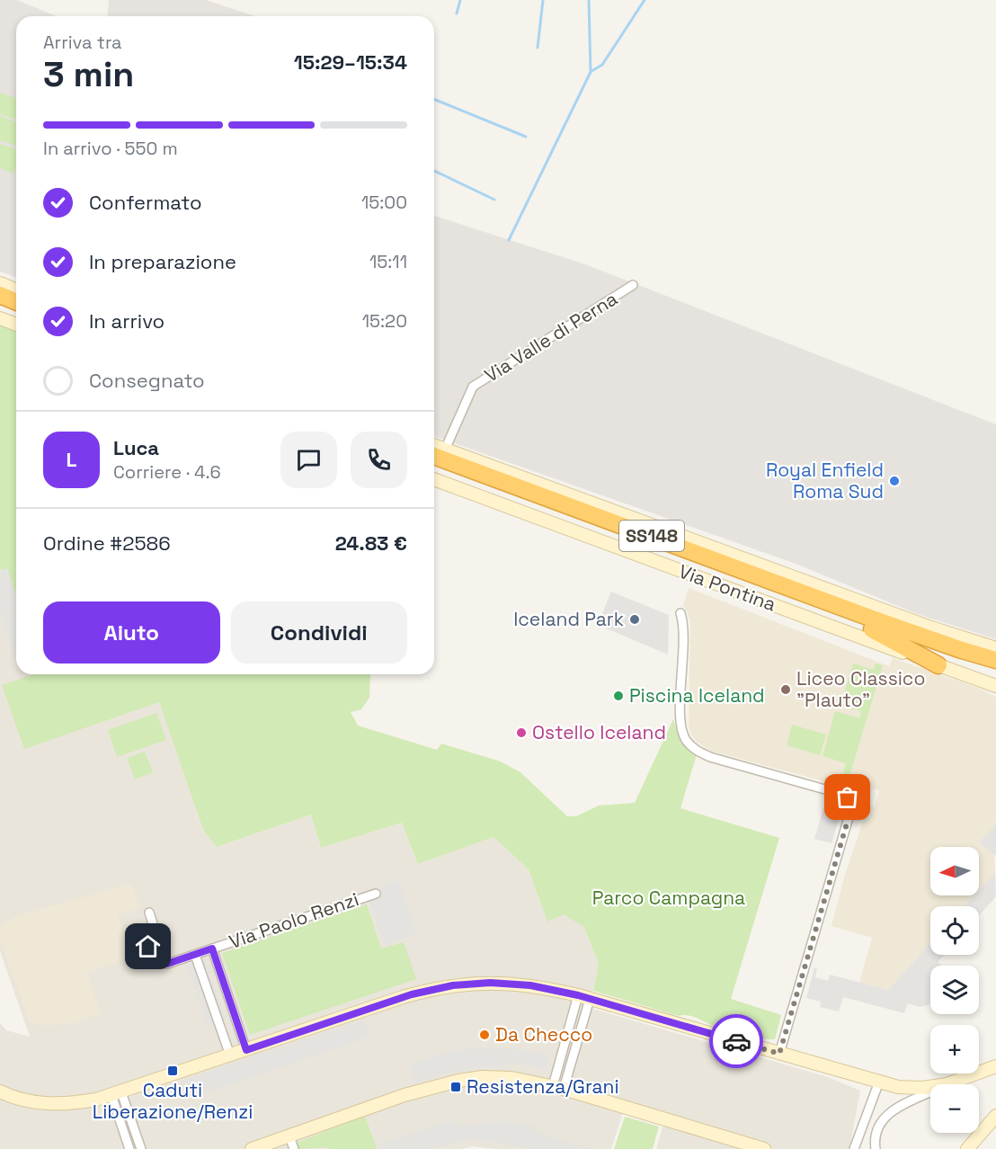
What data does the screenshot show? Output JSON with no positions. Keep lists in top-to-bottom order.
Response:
{
  "streets": {
    "highway": ["SS148", "Via Pontina"],
    "street": ["Via Valle di Perna", "Via Paolo Renzi"]
  },
  "crossings": [
    ["Via Valle di Perna", "Via Pontina"],
    ["SS148", "Via Pontina"]
  ],
  "parks": ["Parco Campagna"],
  "places": {
    "other": [
      "Royal Enfield Roma Sud",
      "Iceland Park",
      "Liceo Classico \"Plauto\"",
      "Piscina Iceland",
      "Ostello Iceland",
      "Da Checco"
    ],
    "transit": ["Caduti Liberazione/Renzi", "Resistenza/Grani"]
  },
  "north": "left",
  "page": {
    "heading": ["3 min", "Arriva tra", "15:29–15:34"],
    "panel": [
      "Luca",
      "Corriere · 4.6",
      "Ordine #2586",
      "24.83 €"
    ],
    "bar": "In arrivo · 550 m",
    "list": [
      ["Confermato", "15:00"],
      ["In preparazione", "15:11"],
      ["In arrivo", "15:20"],
      "Consegnato"
    ],
    "round": "L",
    "buttons": ["Aiuto", "Condividi"],
    "map_buttons": ["+", "−"]
  }
}
